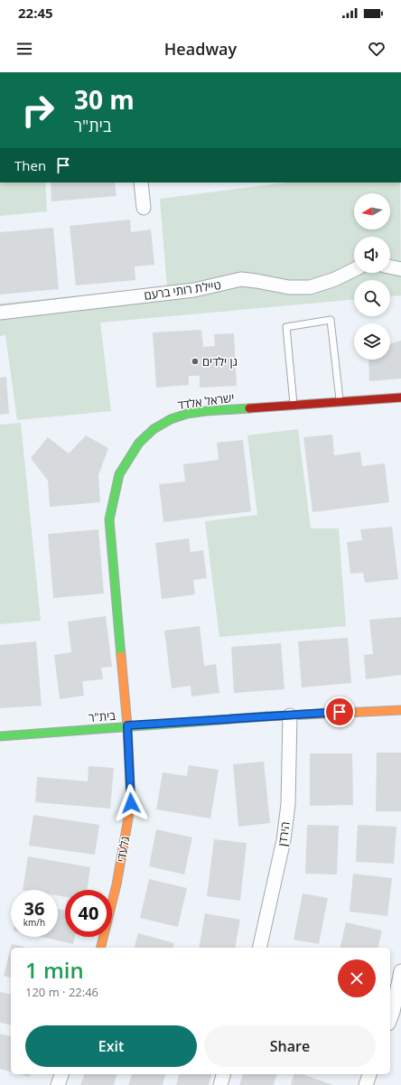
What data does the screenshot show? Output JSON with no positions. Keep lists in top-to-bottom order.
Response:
{
  "streets": {
    "street": [
      "טיילת רותי ברעם",
      "ישראל אלדד",
      "בית\"ר",
      "הירדן",
      "גלעדי"
    ]
  },
  "crossings": [
    ["ישראל אלדד", "בית\"ר"],
    ["ישראל אלדד", "גלעדי"],
    ["בית\"ר", "הירדן"],
    ["בית\"ר", "גלעדי"]
  ],
  "places": ["גן ילדים"],
  "north": "left",
  "page": {
    "status": "22:45",
    "header": "Headway",
    "turn": ["30 m", "בית\"ר"],
    "then": "Then",
    "speed": "36 km/h",
    "limit": "40",
    "heading": ["1 min", "120 m · 22:46"],
    "buttons": ["Exit", "Share"]
  }
}
